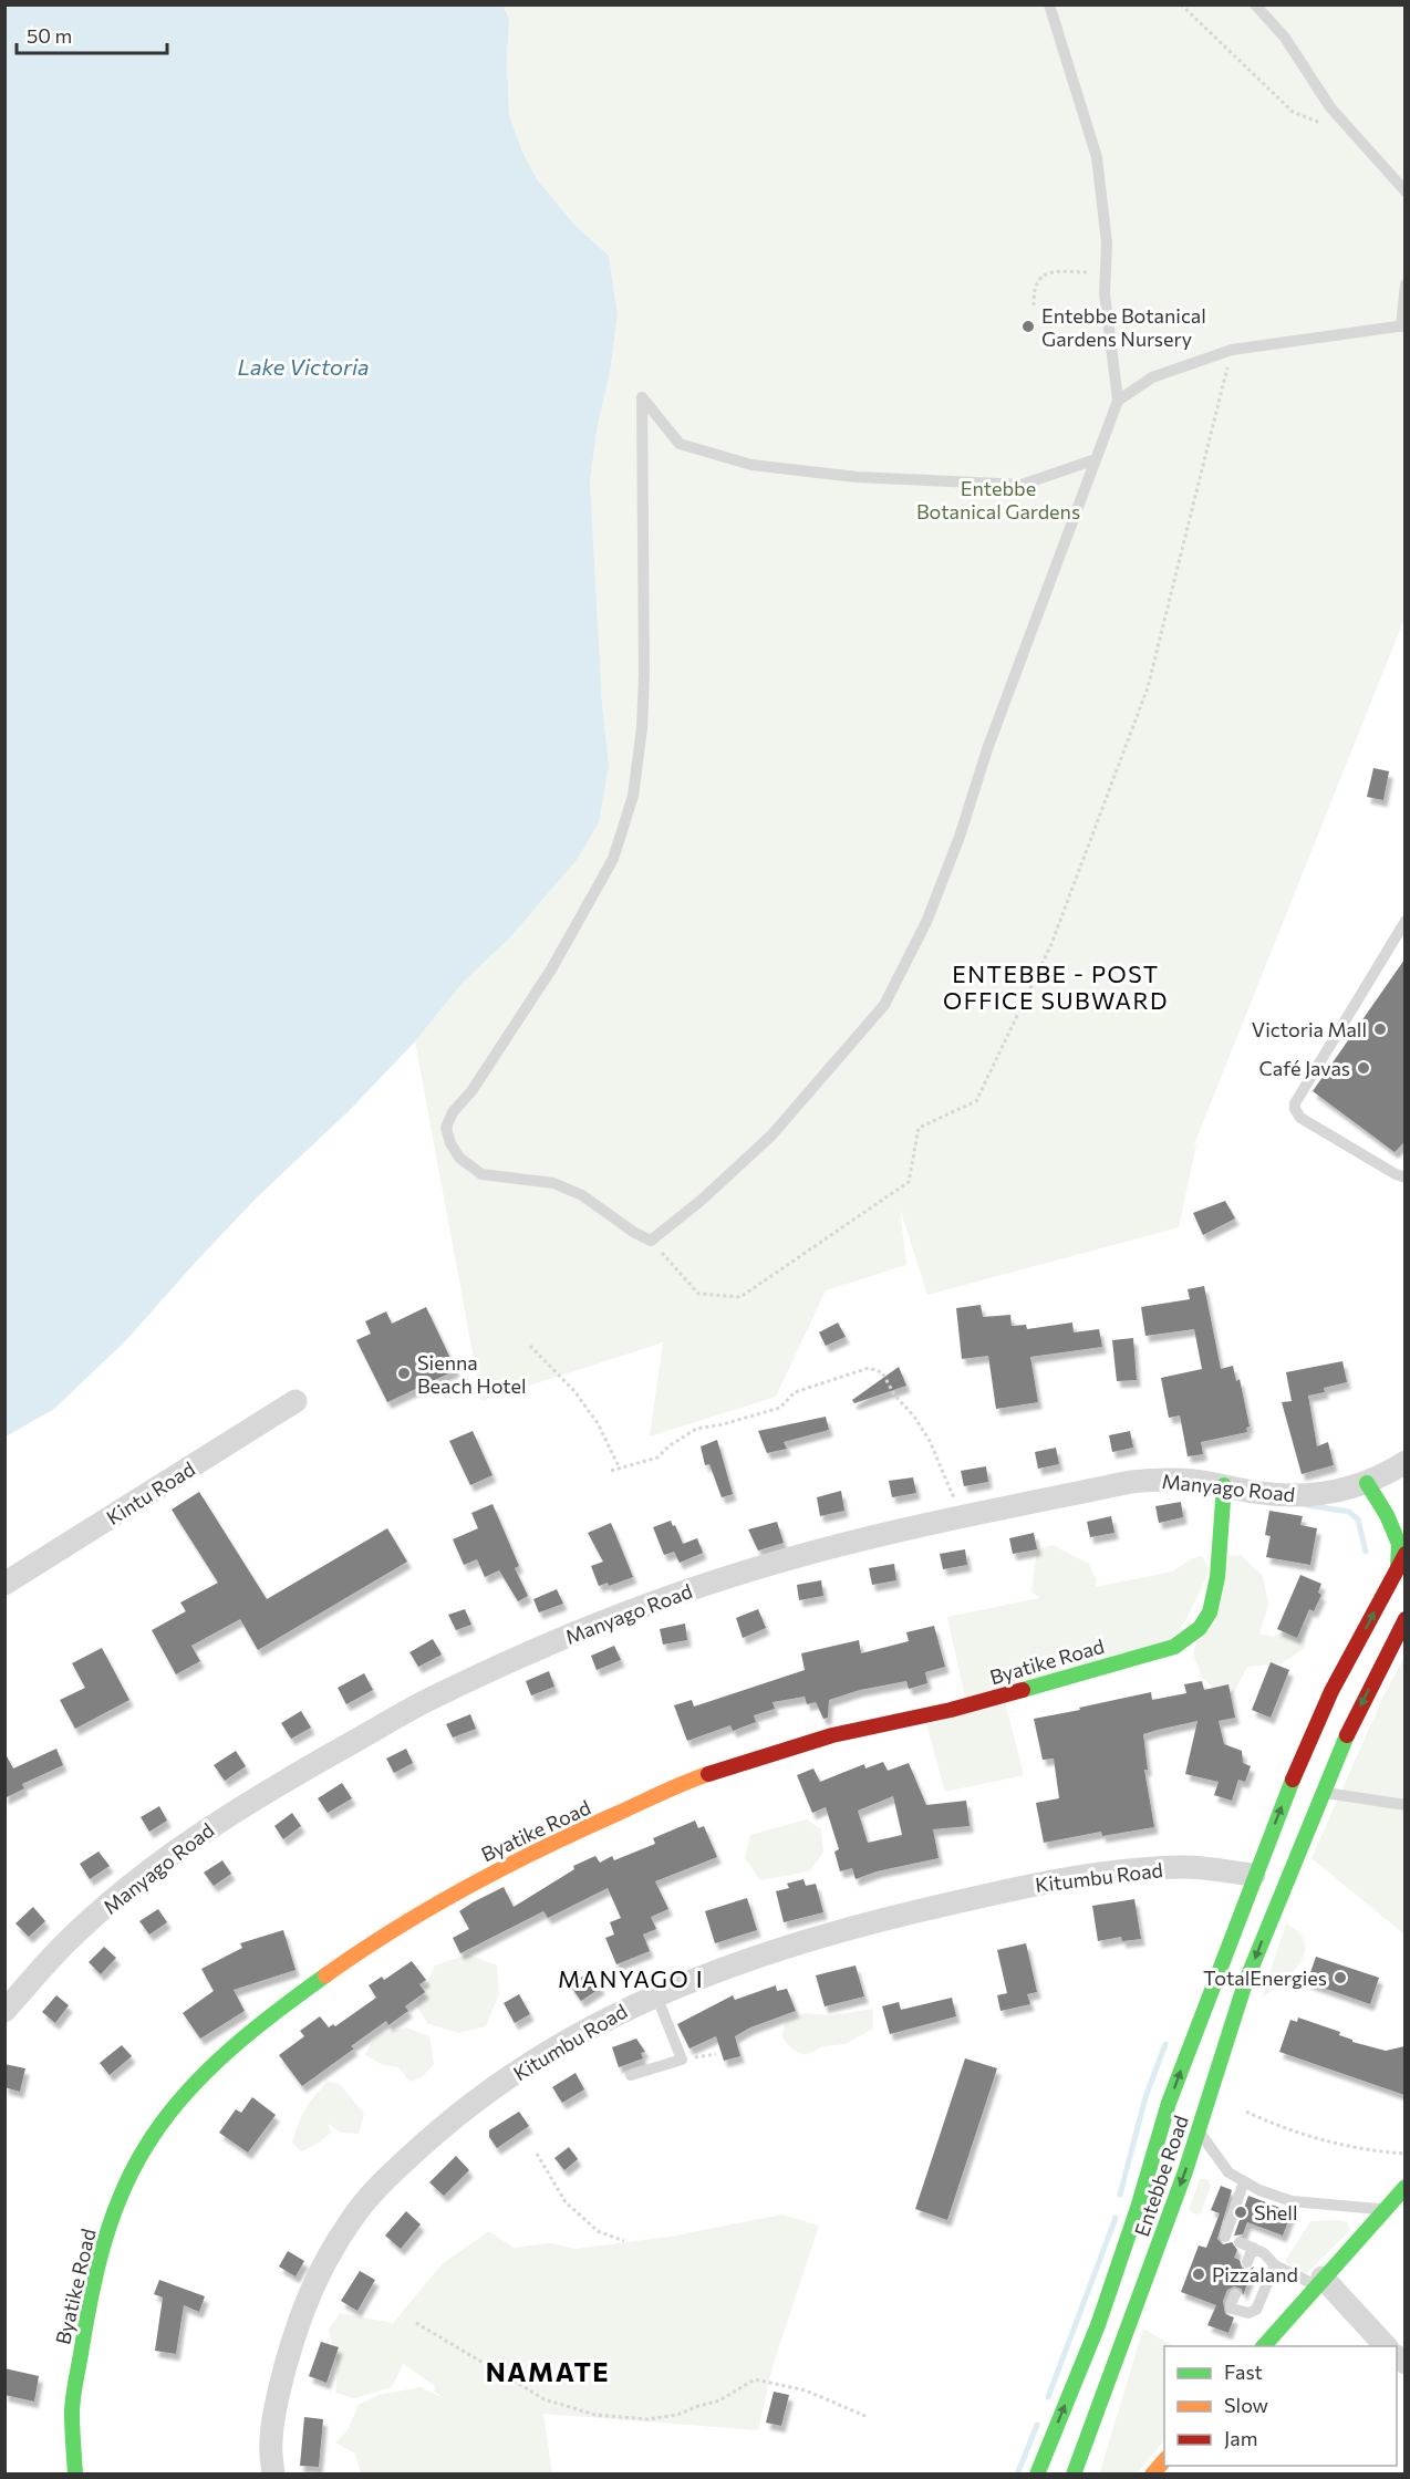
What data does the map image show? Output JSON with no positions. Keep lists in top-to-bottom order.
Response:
{
  "streets": {
    "main road": ["Byatike Road", "Entebbe Road"],
    "street": ["Manyago Road", "Kintu Road", "Kitumbu Road"]
  },
  "crossings": [
    ["Manyago Road", "Byatike Road"]
  ],
  "districts": ["ENTEBBE - POST OFFICE SUBWARD", "MANYAGO I", "NAMATE"],
  "water": ["Lake Victoria"],
  "parks": ["Entebbe Botanical Gardens"],
  "places": [
    "Entebbe Botanical Gardens Nursery",
    "Victoria Mall",
    "Café Javas",
    "Sienna Beach Hotel",
    "TotalEnergies",
    "Shell",
    "Pizzaland"
  ],
  "legend": ["Fast", "Slow", "Jam"],
  "scale_bar": "50 m"
}
